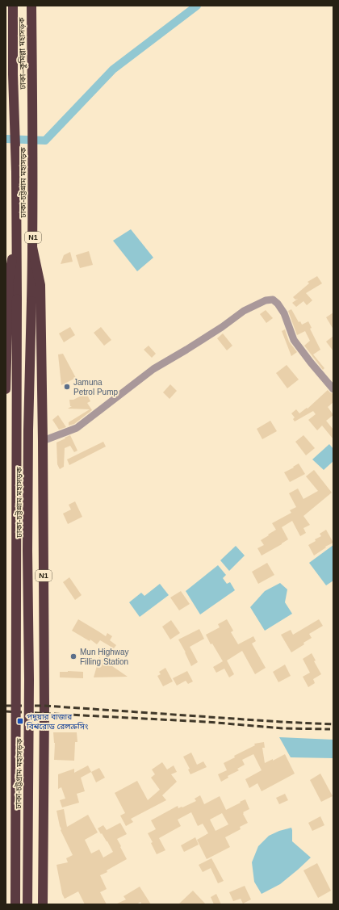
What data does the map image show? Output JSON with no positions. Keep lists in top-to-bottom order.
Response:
{
  "streets": {
    "highway": ["ঢাকা–কুমিল্লা মহাসড়ক", "ঢাকা-চট্টগ্রাম মহাসড়ক", "N1"]
  },
  "crossings": [
    ["ঢাকা–কুমিল্লা মহাসড়ক", "ঢাকা-চট্টগ্রাম মহাসড়ক"],
    ["ঢাকা-চট্টগ্রাম মহাসড়ক", "N1"]
  ],
  "places": {
    "other": ["Jamuna Petrol Pump", "Mun Highway Filling Station"],
    "transit": ["পদুয়ার বাজার বিশ্বরোড রেলক্রসিং"]
  }
}
